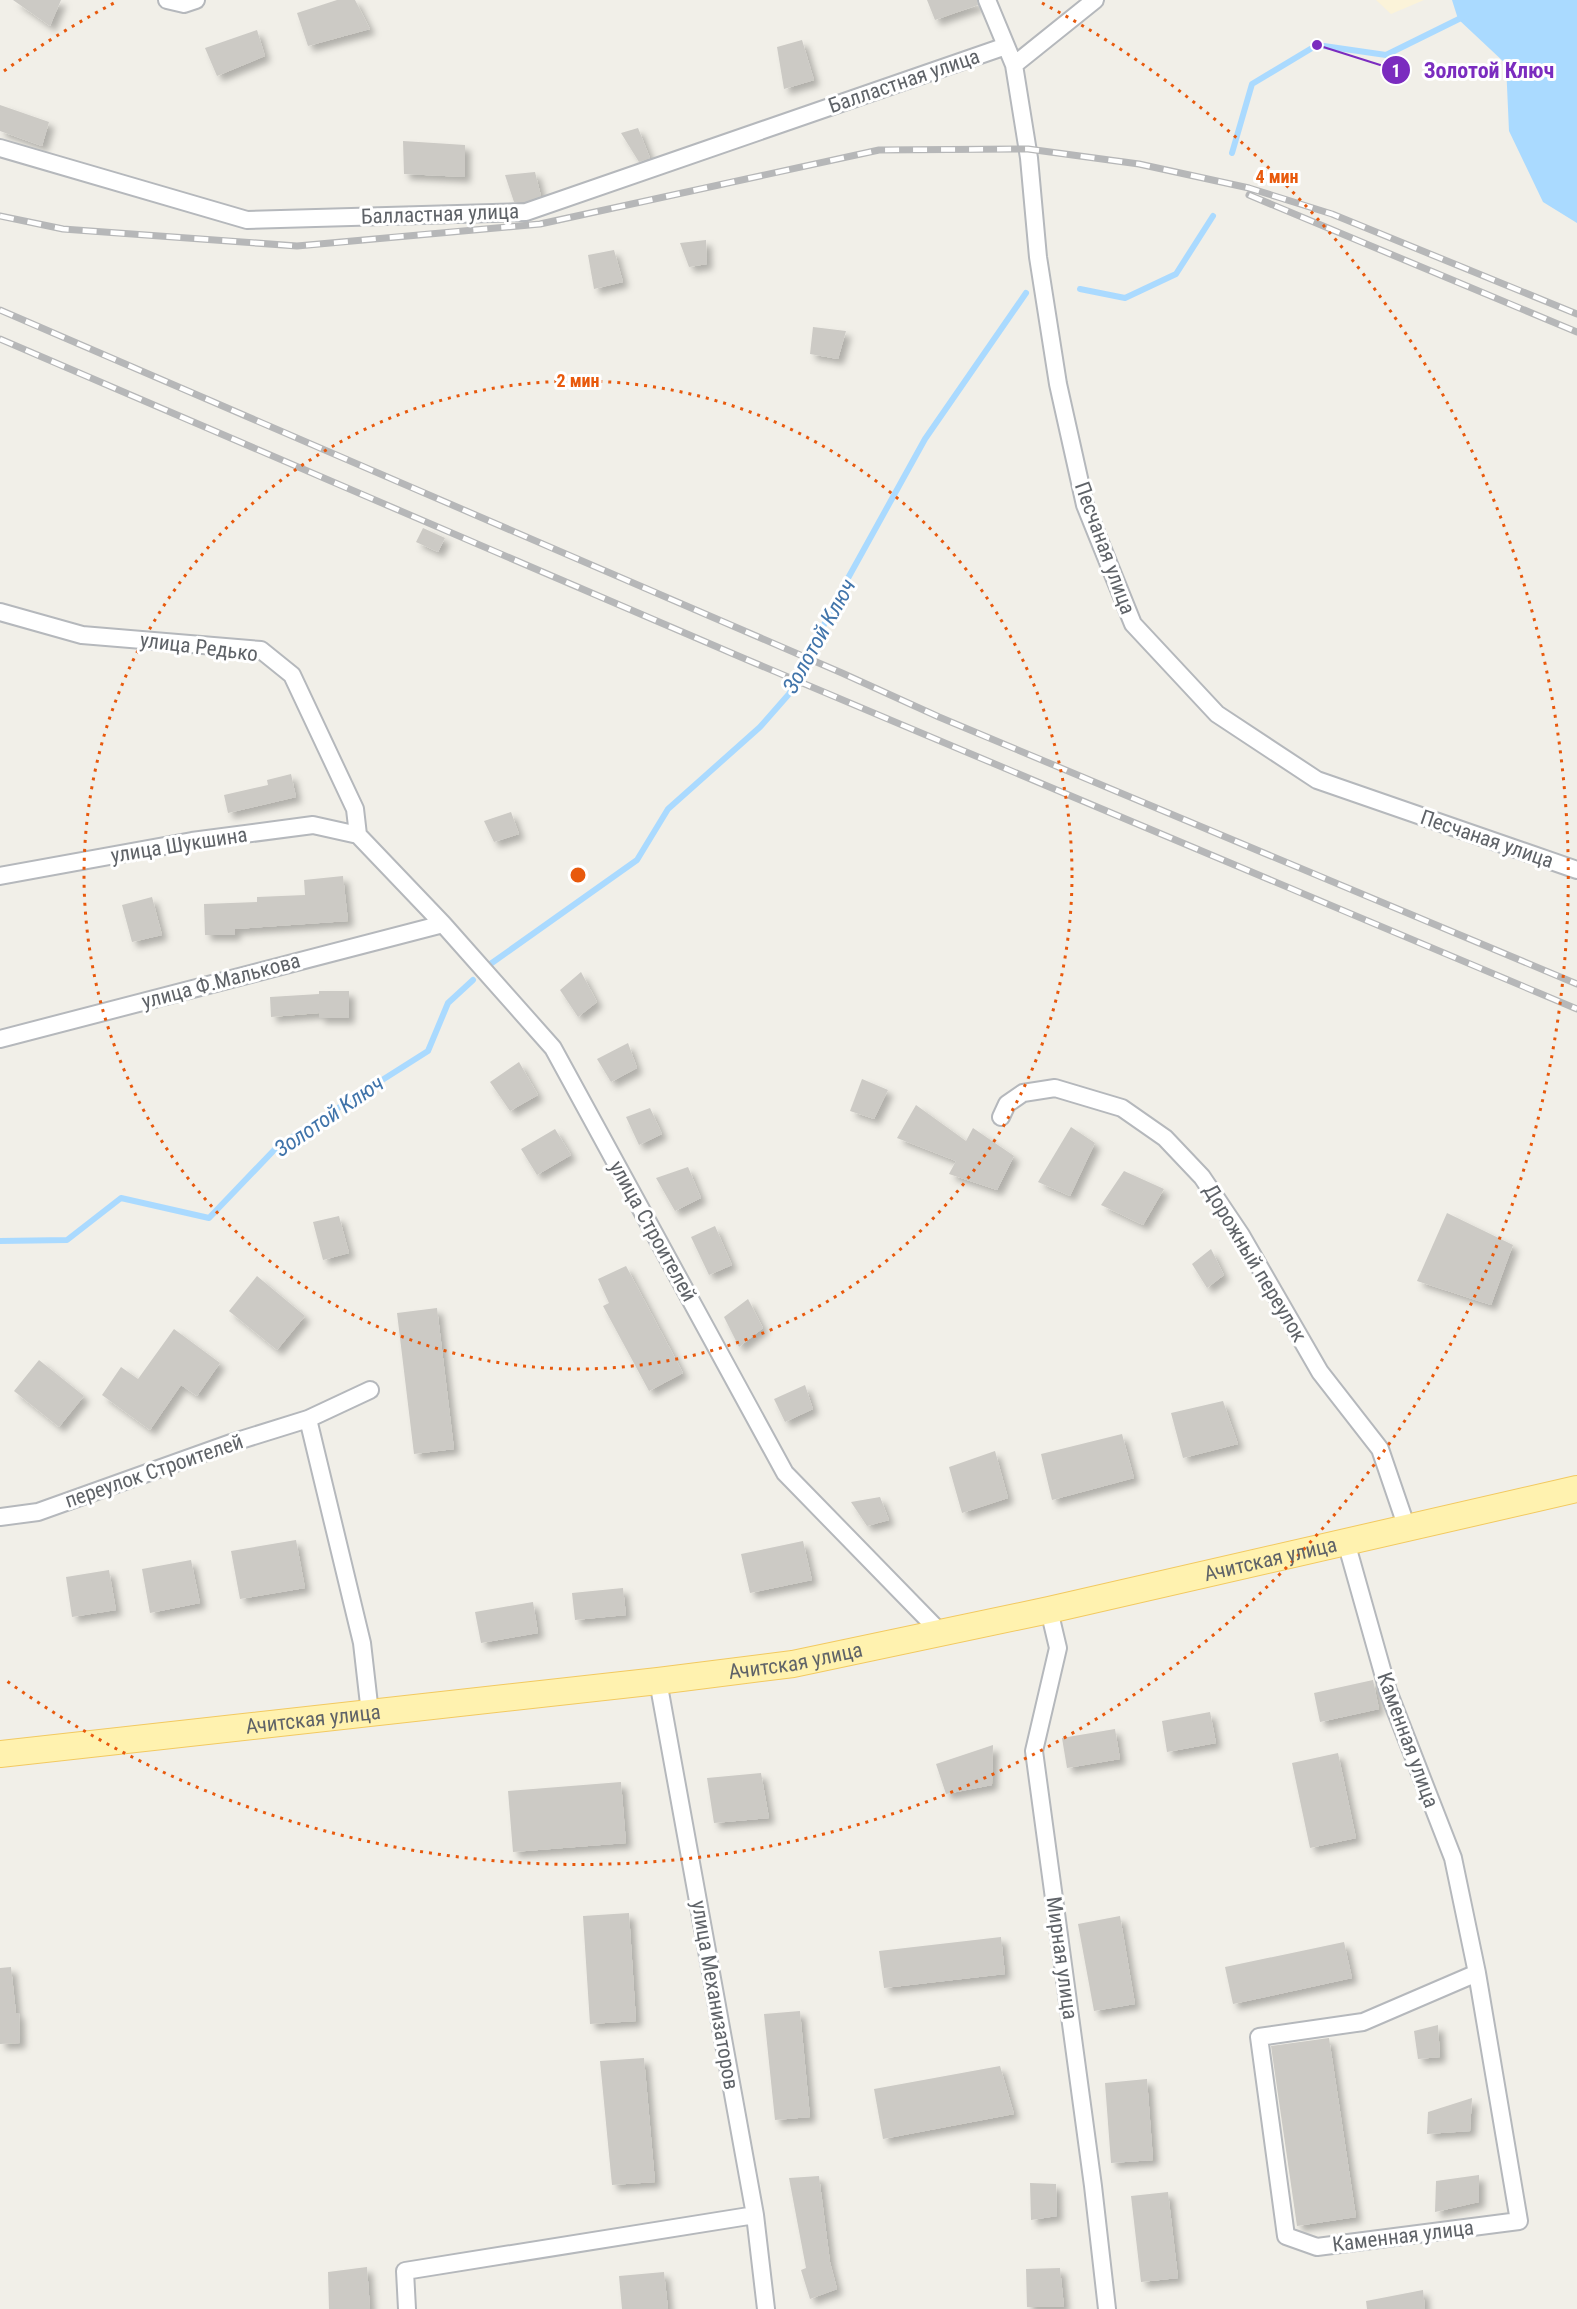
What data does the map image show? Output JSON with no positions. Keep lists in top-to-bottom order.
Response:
{
  "streets": {
    "main road": ["Ачитская улица"],
    "street": [
      "Балластная улица",
      "Песчаная улица",
      "улица Редько",
      "улица Шукшина",
      "улица Ф.Малькова",
      "улица Строителей",
      "Дорожный переулок",
      "переулок Строителей",
      "Каменная улица",
      "Мирная улица",
      "улица Механизаторов"
    ]
  },
  "crossings": [
    ["Балластная улица", "Песчаная улица"],
    ["улица Редько", "улица Шукшина"],
    ["улица Редько", "улица Строителей"],
    ["улица Шукшина", "улица Строителей"],
    ["улица Ф.Малькова", "улица Строителей"],
    ["улица Строителей", "Ачитская улица"],
    ["Дорожный переулок", "Ачитская улица"],
    ["Ачитская улица", "Каменная улица"],
    ["Ачитская улица", "Мирная улица"],
    ["Ачитская улица", "улица Механизаторов"]
  ],
  "water": ["Золотой Ключ"],
  "places": ["Золотой Ключ"],
  "rings": ["4 мин", "2 мин"]
}
